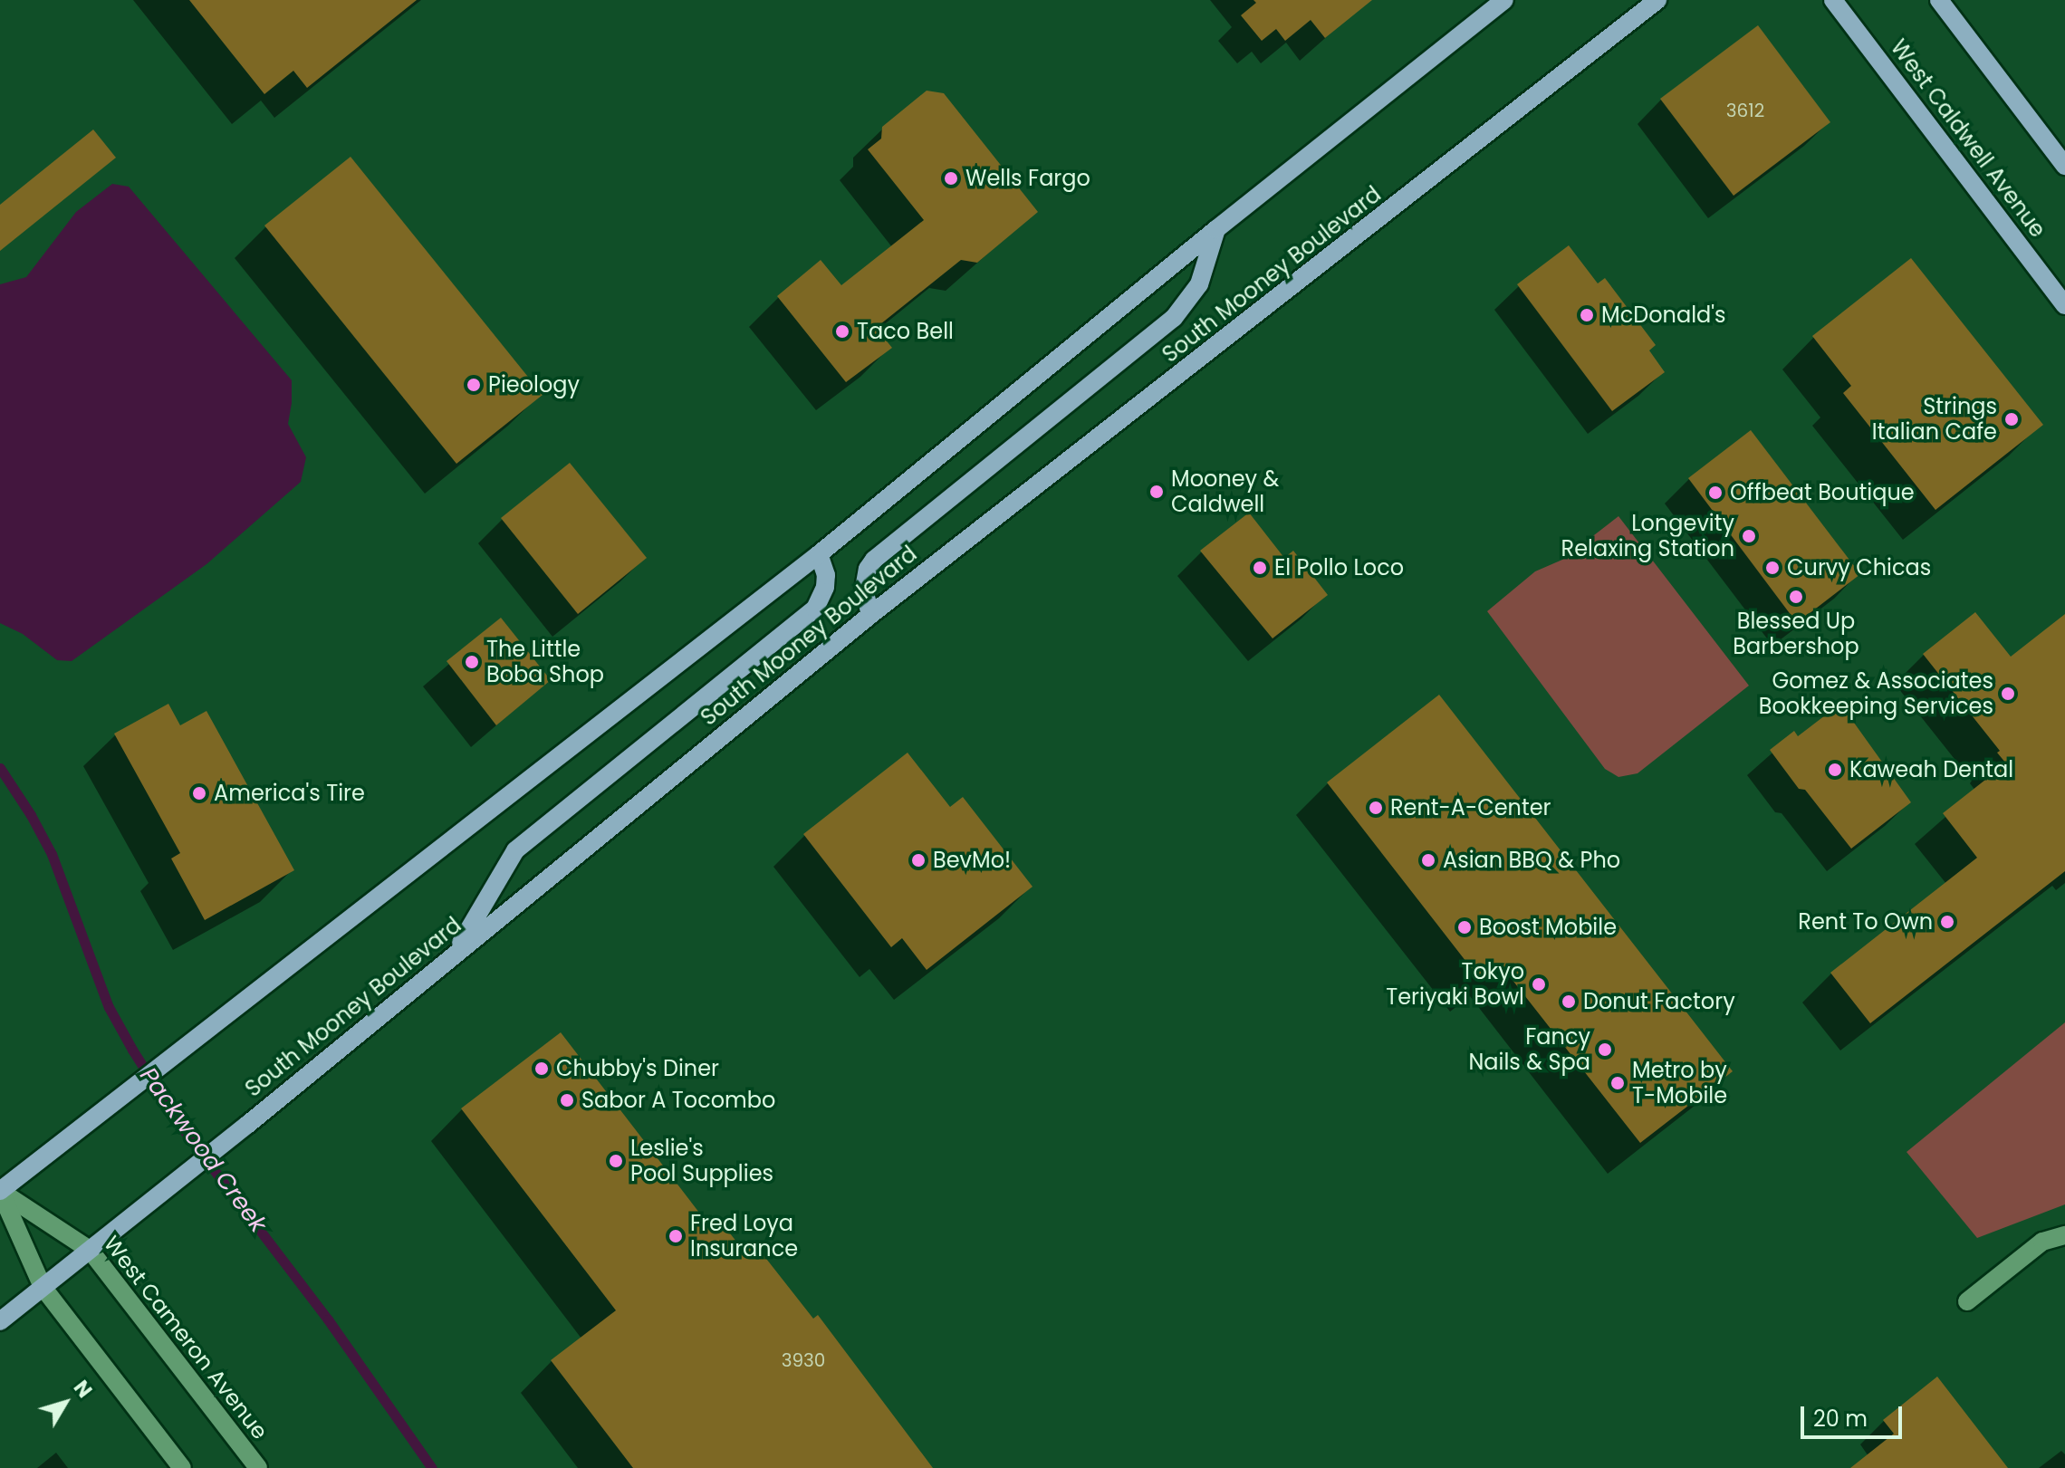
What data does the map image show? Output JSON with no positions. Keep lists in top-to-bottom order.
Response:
{
  "streets": {
    "main road": ["West Caldwell Avenue", "South Mooney Boulevard"],
    "street": ["West Cameron Avenue"]
  },
  "crossings": [
    ["South Mooney Boulevard", "West Cameron Avenue"]
  ],
  "water": ["Packwood Creek"],
  "places": [
    "Wells Fargo",
    "McDonald's",
    "Taco Bell",
    "Pieology",
    "Strings Italian Cafe",
    "Mooney & Caldwell",
    "Offbeat Boutique",
    "Longevity Relaxing Station",
    "El Pollo Loco",
    "Curvy Chicas",
    "Blessed Up Barbershop",
    "The Little Boba Shop",
    "Gomez & Associates Bookkeeping Services",
    "Kaweah Dental",
    "America's Tire",
    "Rent-A-Center",
    "BevMo!",
    "Asian BBQ & Pho",
    "Rent To Own",
    "Boost Mobile",
    "Tokyo Teriyaki Bowl",
    "Donut Factory",
    "Fancy Nails & Spa",
    "Chubby's Diner",
    "Metro by T-Mobile",
    "Sabor A Tocombo",
    "Leslie's Pool Supplies",
    "Fred Loya Insurance"
  ],
  "house_numbers": ["3612", "3930"],
  "scale_bar": "20 m",
  "north": "top right"
}
